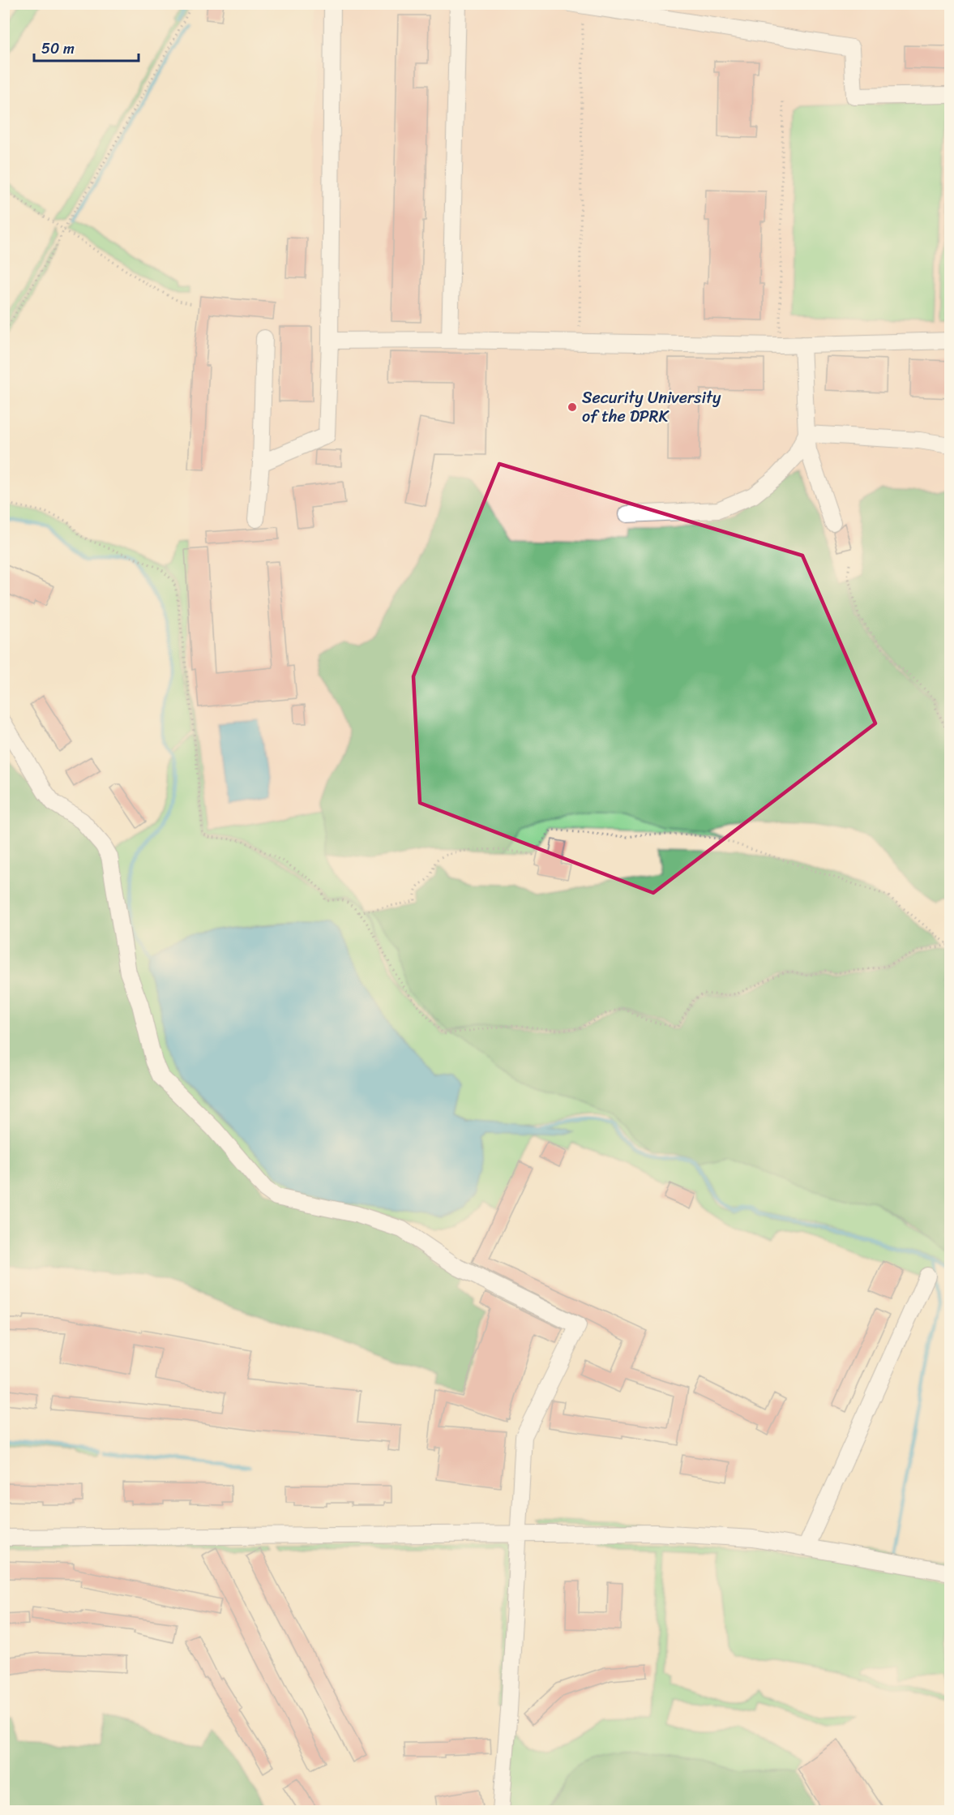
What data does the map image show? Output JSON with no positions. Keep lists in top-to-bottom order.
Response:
{
  "places": ["Security University of the DPRK"],
  "scale_bar": "50 m"
}
